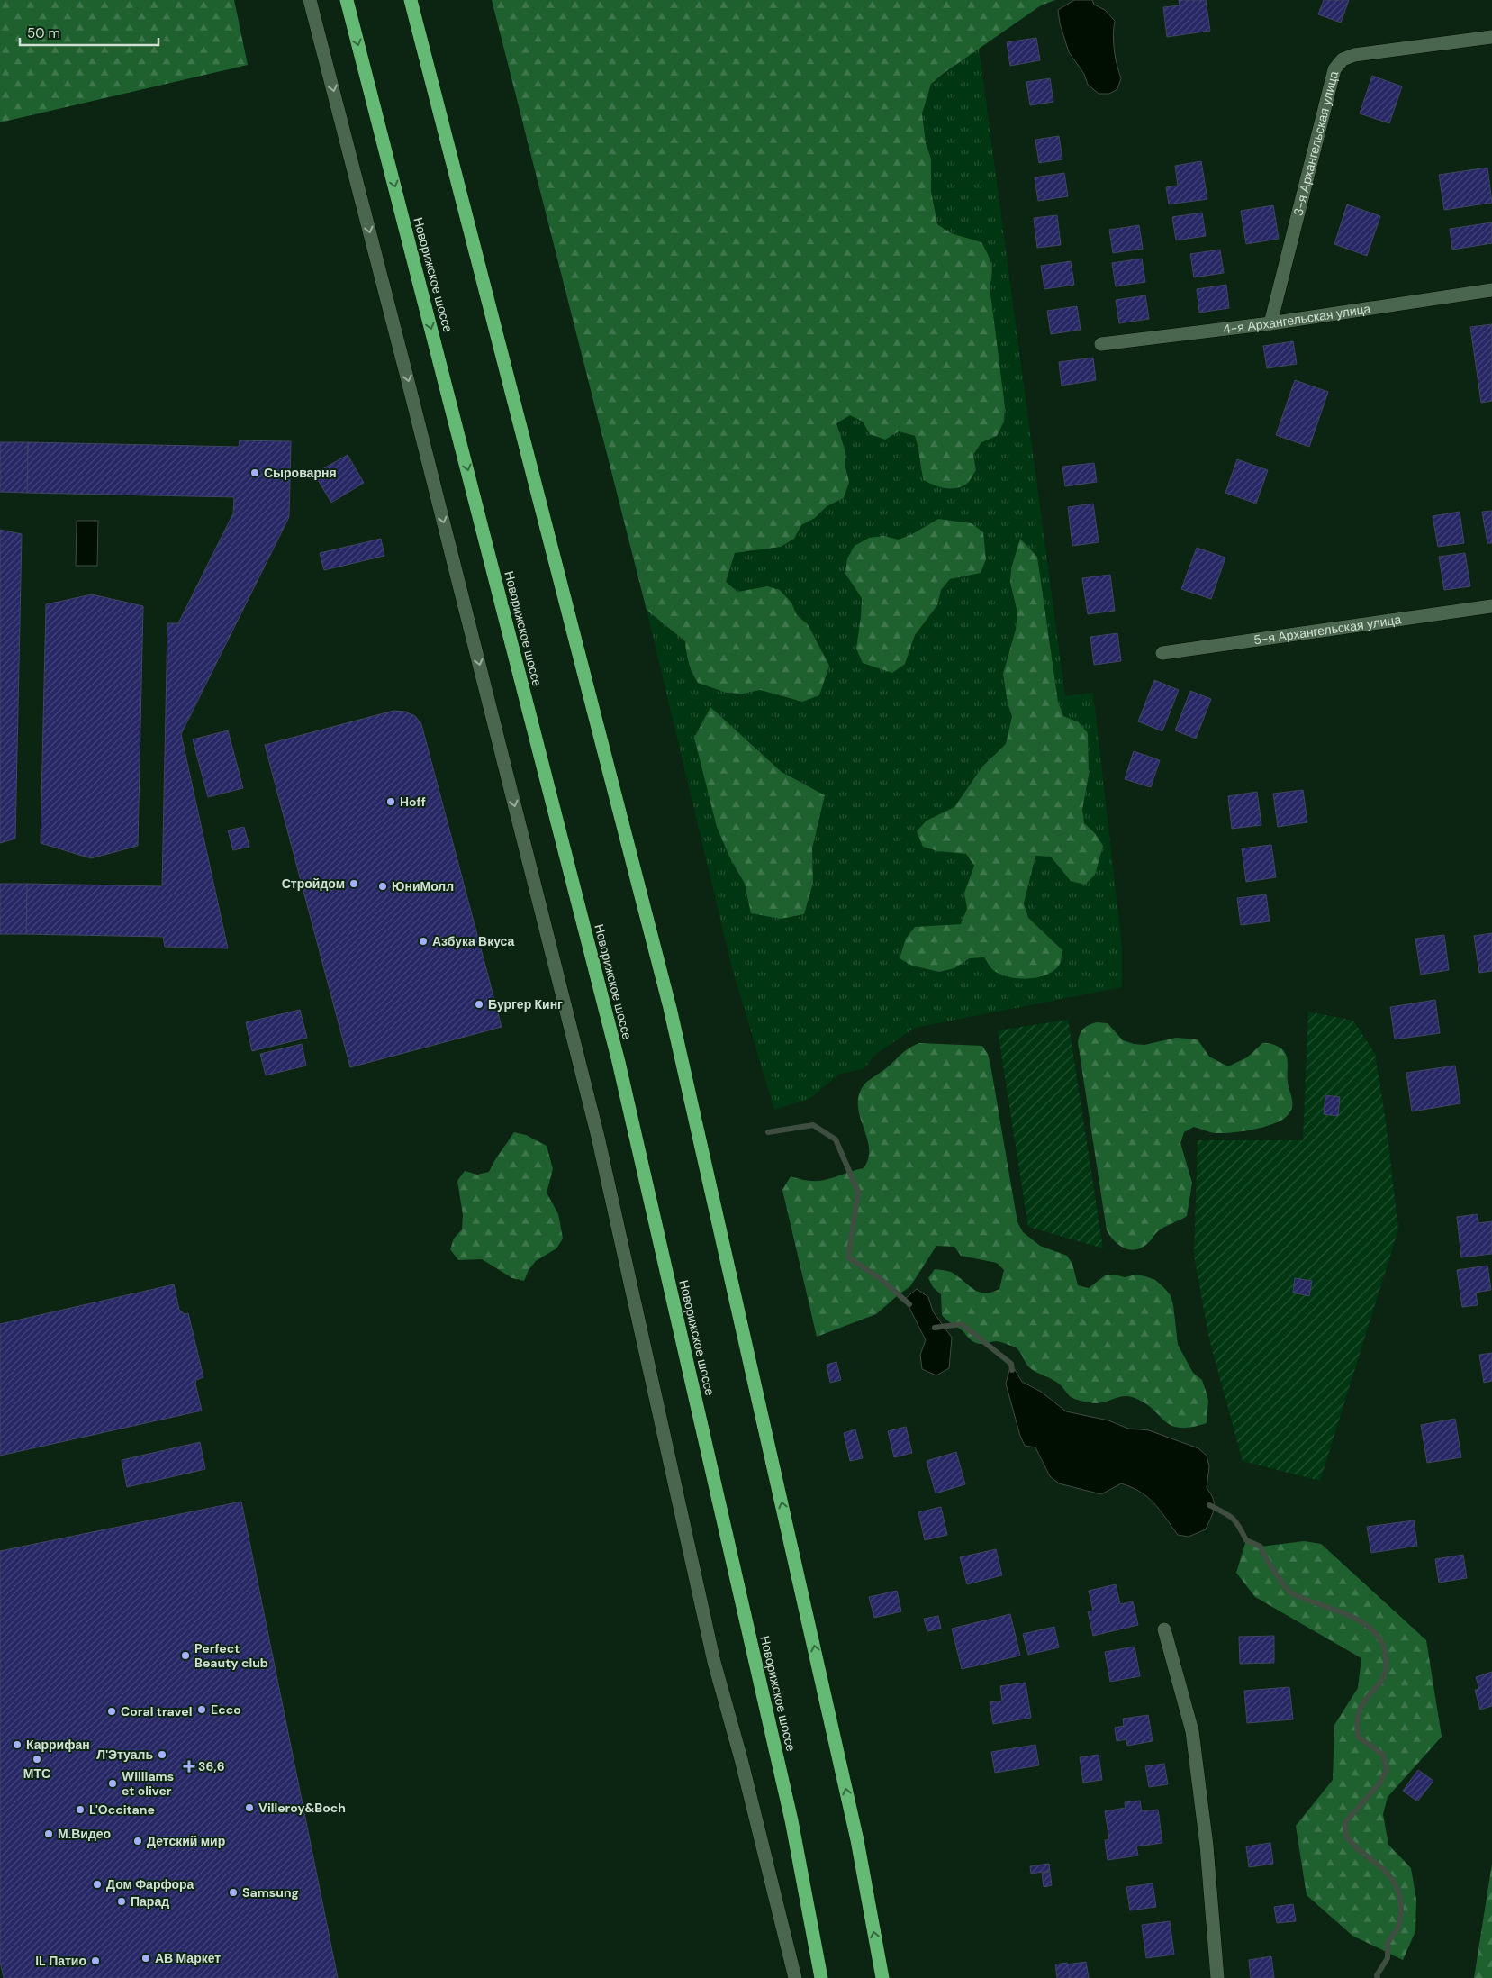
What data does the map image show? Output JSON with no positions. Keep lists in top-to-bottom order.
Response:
{
  "streets": {
    "highway": ["Новорижское шоссе"],
    "street": ["3-я Архангельская улица", "4-я Архангельская улица", "5-я Архангельская улица"]
  },
  "crossings": [
    ["3-я Архангельская улица", "4-я Архангельская улица"]
  ],
  "places": {
    "other": [
      "Сыроварня",
      "Hoff",
      "Стройдом",
      "ЮниМолл",
      "Азбука Вкуса",
      "Бургер Кинг",
      "Perfect Beauty club",
      "Ecco",
      "Coral travel",
      "Каррифан",
      "Л'Этуаль",
      "МТС",
      "Williams et oliver",
      "Villeroy&Boch",
      "L'Occitane",
      "М.Видео",
      "Детский мир",
      "Дом Фарфора",
      "Samsung",
      "Парад",
      "АВ Маркет",
      "IL Патио"
    ],
    "health": ["36,6"]
  },
  "scale_bar": "50 m"
}
